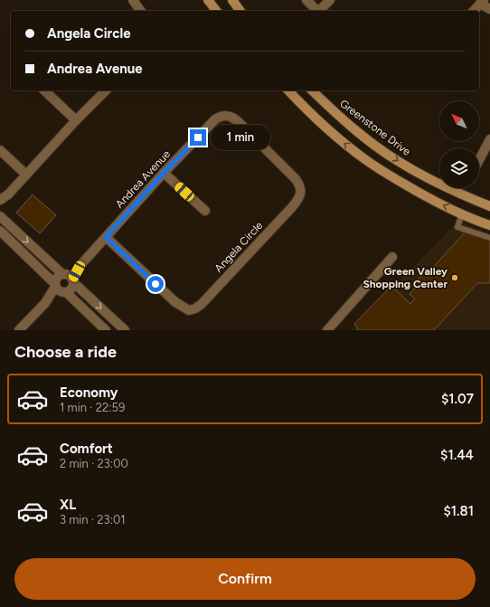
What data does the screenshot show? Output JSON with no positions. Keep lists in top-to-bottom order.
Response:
{
  "streets": {
    "main road": ["Greenstone Drive"],
    "street": ["Andrea Avenue", "Angela Circle"]
  },
  "crossings": [
    ["Andrea Avenue", "Angela Circle"]
  ],
  "places": ["Green Valley Shopping Center"],
  "north": "top left",
  "page": {
    "banner": ["Angela Circle", "Andrea Avenue"],
    "bubble": "1 min",
    "heading": "Choose a ride",
    "list": [
      {
        "name": "Economy",
        "note": "1 min · 22:59",
        "value": "$1.07"
      },
      {
        "name": "Comfort",
        "note": "2 min · 23:00",
        "value": "$1.44"
      },
      {
        "name": "XL",
        "note": "3 min · 23:01",
        "value": "$1.81"
      }
    ],
    "buttons": "Confirm"
  }
}
